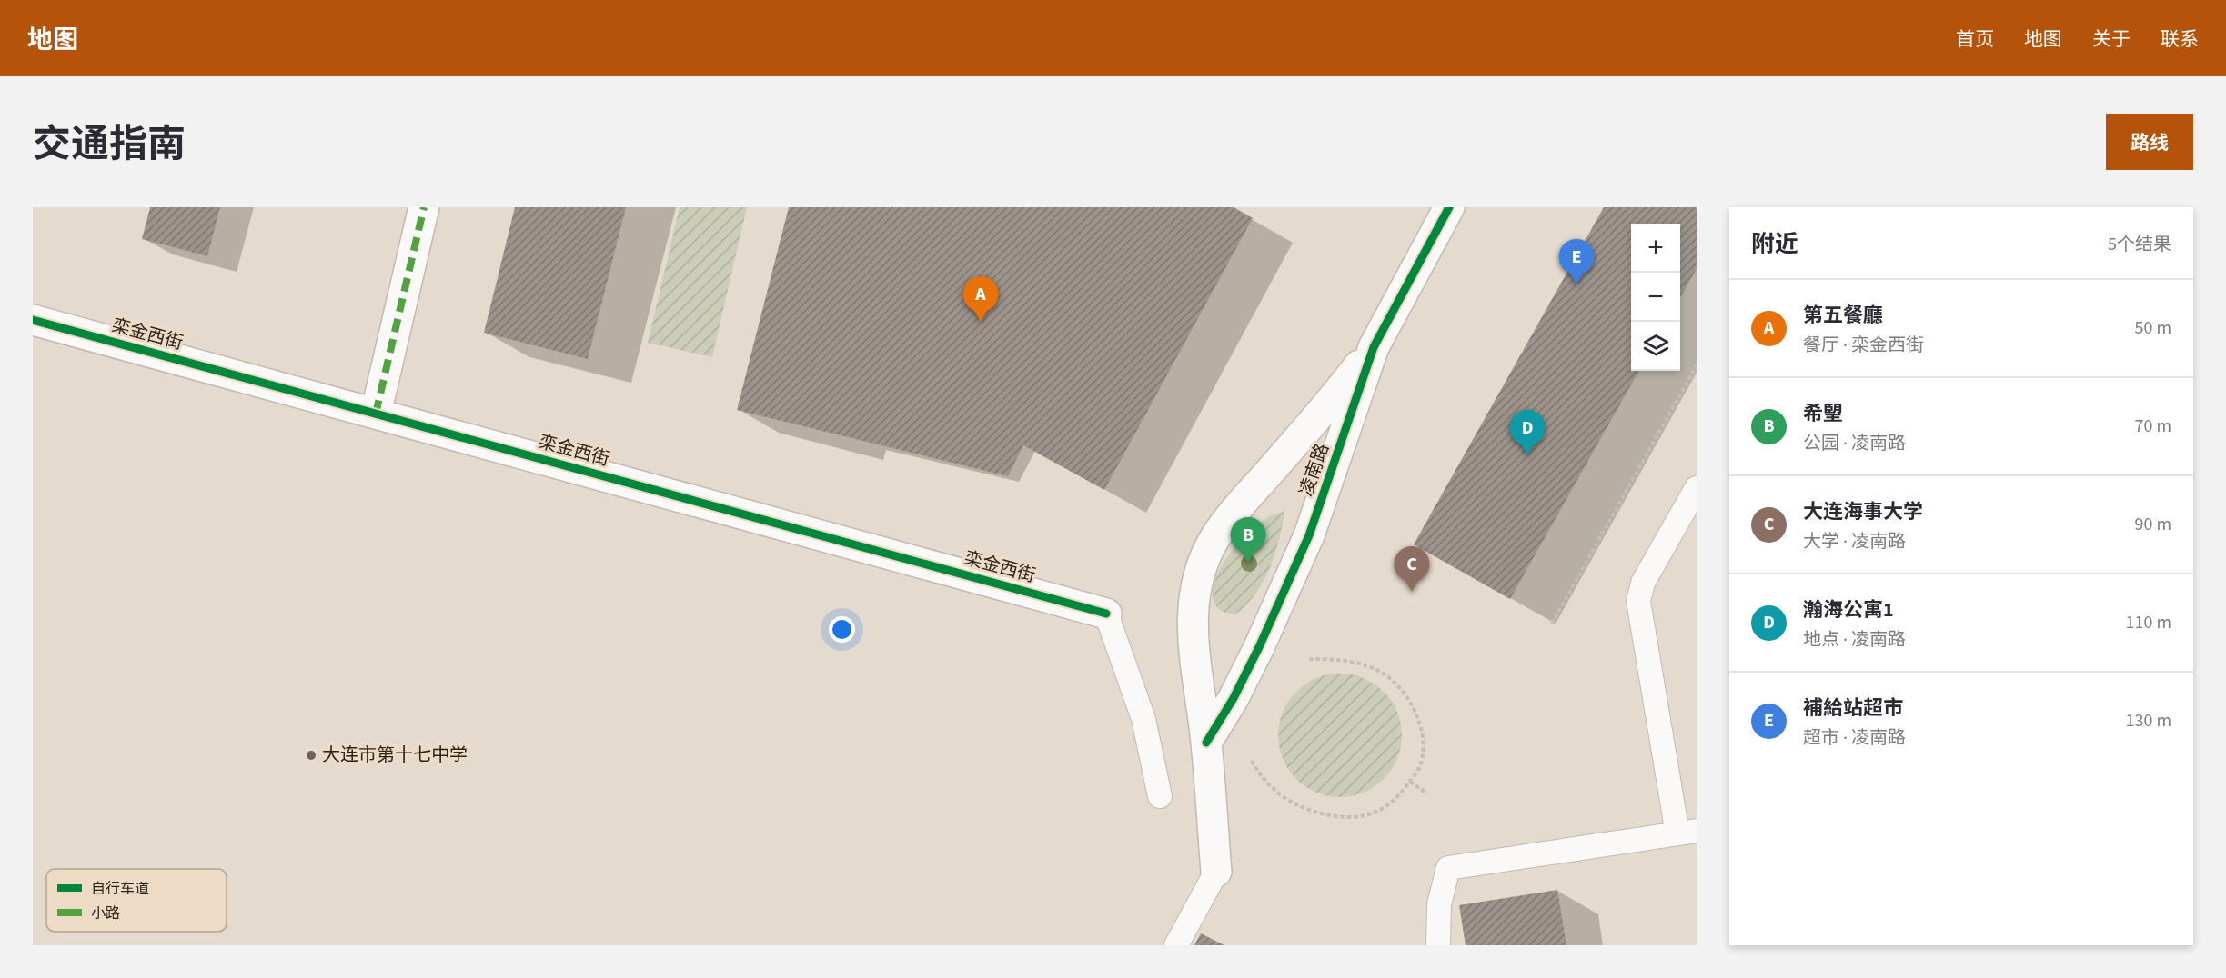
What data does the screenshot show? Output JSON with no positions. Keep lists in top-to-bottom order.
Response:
{
  "streets": {
    "street": ["栾金西街", "凌南路"]
  },
  "places": ["大连市第十七中学"],
  "legend": ["自行车道", "小路"],
  "page": {
    "header": "地图",
    "nav": [
      "首页",
      "地图",
      "关于",
      "联系"
    ],
    "title": "交通指南",
    "buttons": "路线",
    "heading": ["附近", "5个结果"],
    "map_buttons": ["+", "−"],
    "pins": [
      "E",
      "A",
      "D",
      "B",
      "C"
    ],
    "list": [
      {
        "mark": "A",
        "name": "第五餐廳",
        "note": "餐厅 · 栾金西街",
        "value": "50 m"
      },
      {
        "mark": "B",
        "name": "希朢",
        "note": "公园 · 凌南路",
        "value": "70 m"
      },
      {
        "mark": "C",
        "name": "大连海事大学",
        "note": "大学 · 凌南路",
        "value": "90 m"
      },
      {
        "mark": "D",
        "name": "瀚海公寓1",
        "note": "地点 · 凌南路",
        "value": "110 m"
      },
      {
        "mark": "E",
        "name": "補給站超市",
        "note": "超市 · 凌南路",
        "value": "130 m"
      }
    ]
  }
}
